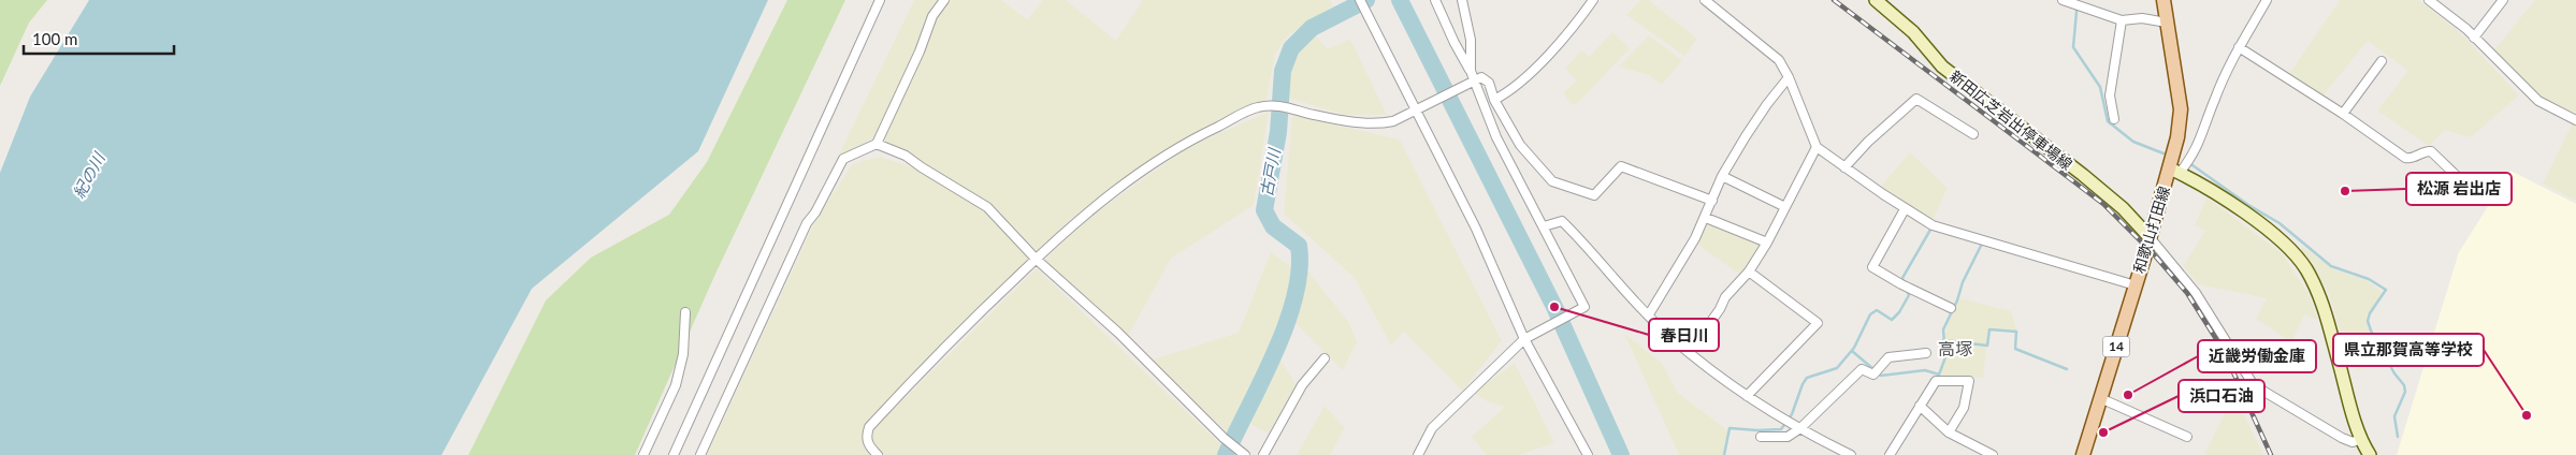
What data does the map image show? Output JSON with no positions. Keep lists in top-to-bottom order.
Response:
{
  "streets": {
    "main road": ["新田広芝岩出停車場線", "和歌山打田線", "14"]
  },
  "crossings": [
    ["新田広芝岩出停車場線", "和歌山打田線"]
  ],
  "districts": ["高塚"],
  "water": ["古戸川", "紀の川"],
  "places": [
    "松源 岩出店",
    "春日川",
    "近畿労働金庫",
    "県立那賀高等学校",
    "浜口石油"
  ],
  "scale_bar": "100 m"
}
